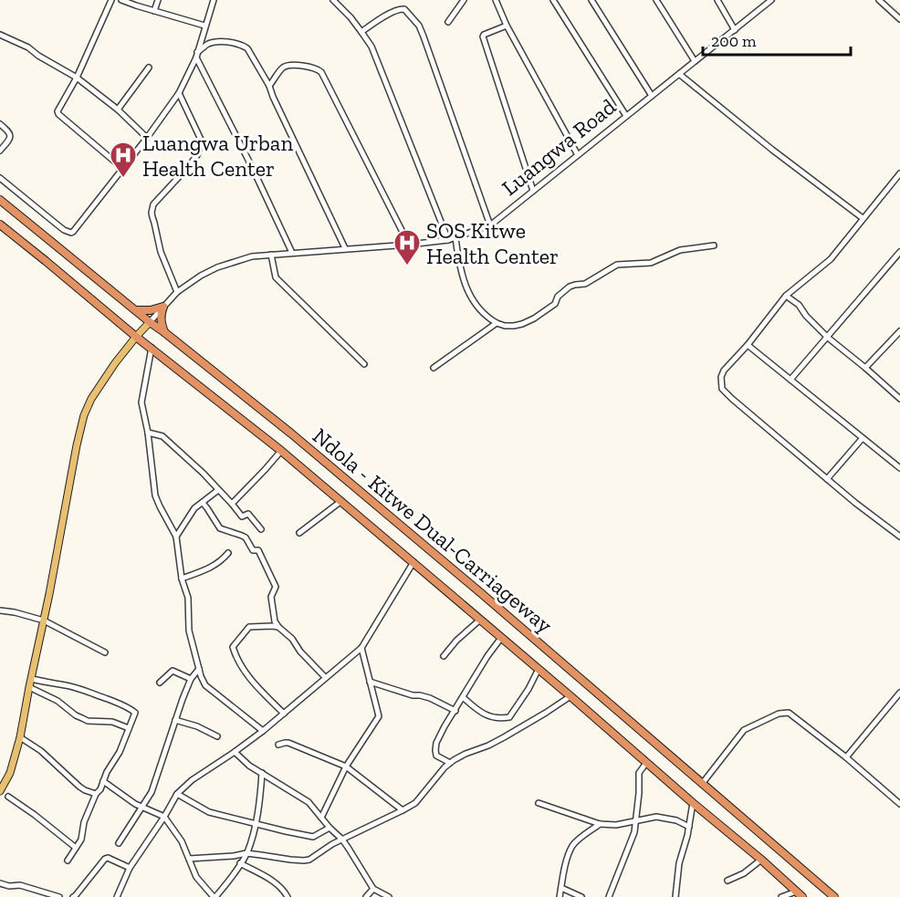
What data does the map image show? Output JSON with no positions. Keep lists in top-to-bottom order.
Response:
{
  "streets": {
    "highway": ["Ndola - Kitwe Dual-Carriageway"],
    "main road": ["Luangwa Road"]
  },
  "crossings": [
    ["Luangwa Road", "Ndola - Kitwe Dual-Carriageway"]
  ],
  "places": {
    "hospital": ["Luangwa Urban Health Center", "SOS Kitwe Health Center"]
  },
  "scale_bar": "200 m"
}
